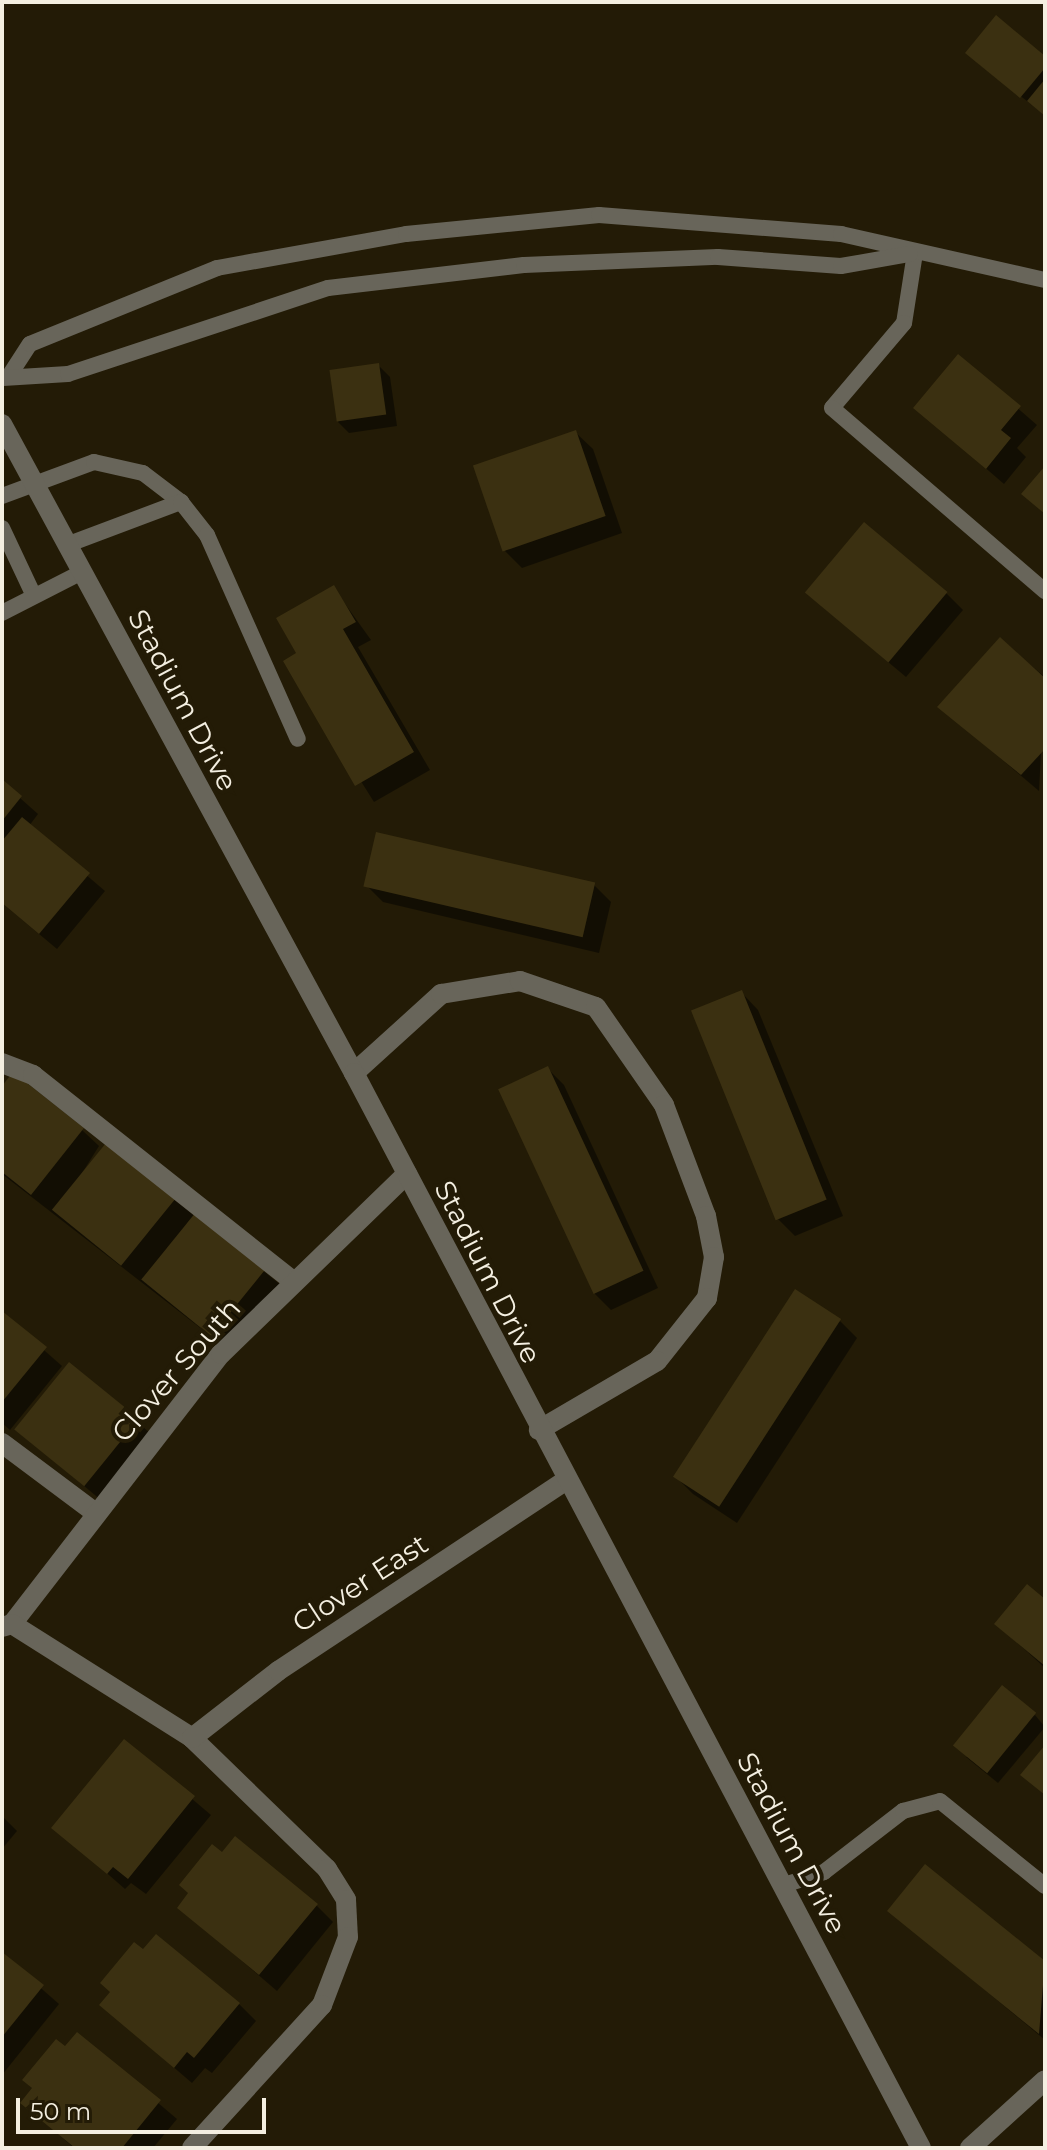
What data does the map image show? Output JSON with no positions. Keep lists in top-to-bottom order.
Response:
{
  "streets": {
    "street": ["Stadium Drive", "Clover South", "Clover East"]
  },
  "crossings": [
    ["Stadium Drive", "Clover South"],
    ["Stadium Drive", "Clover East"]
  ],
  "scale_bar": "50 m"
}
